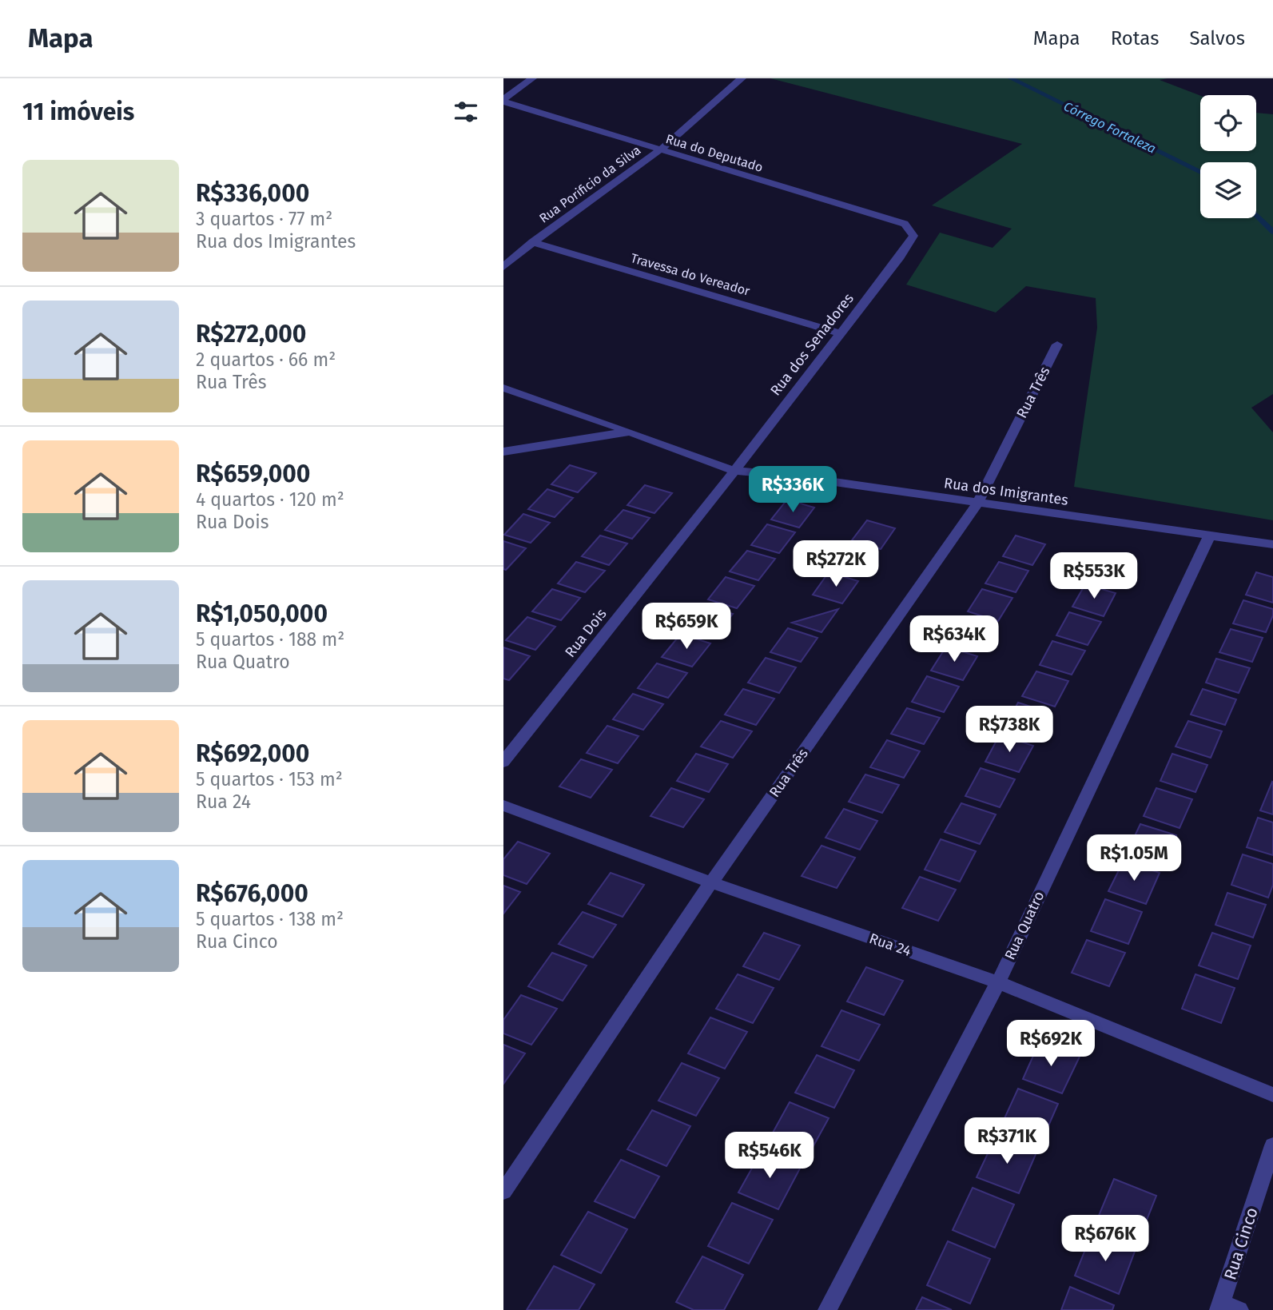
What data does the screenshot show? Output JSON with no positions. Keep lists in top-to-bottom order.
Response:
{
  "streets": {
    "street": [
      "Rua do Deputado",
      "Rua Porificio da Silva",
      "Travessa do Vereador",
      "Rua dos Senadores",
      "Rua Três",
      "Rua dos Imigrantes",
      "Rua Dois",
      "Rua Quatro",
      "Rua 24",
      "Rua Cinco"
    ]
  },
  "crossings": [
    ["Rua do Deputado", "Rua Porificio da Silva"],
    ["Rua do Deputado", "Rua dos Senadores"],
    ["Rua Porificio da Silva", "Travessa do Vereador"],
    ["Travessa do Vereador", "Rua dos Senadores"],
    ["Rua dos Senadores", "Rua dos Imigrantes"],
    ["Rua dos Senadores", "Rua Dois"],
    ["Rua Três", "Rua dos Imigrantes"],
    ["Rua Três", "Rua 24"],
    ["Rua dos Imigrantes", "Rua Dois"],
    ["Rua dos Imigrantes", "Rua Quatro"],
    ["Rua Quatro", "Rua 24"]
  ],
  "water": ["Córrego Fortaleza"],
  "page": {
    "header": "Mapa",
    "nav": ["Mapa", "Rotas", "Salvos"],
    "heading": "11 imóveis",
    "list": [
      {
        "name": "R$336,000",
        "note": "3 quartos · 77 m² · Rua dos Imigrantes"
      },
      {
        "name": "R$272,000",
        "note": "2 quartos · 66 m² · Rua Três"
      },
      {
        "name": "R$659,000",
        "note": "4 quartos · 120 m² · Rua Dois"
      },
      {
        "name": "R$1,050,000",
        "note": "5 quartos · 188 m² · Rua Quatro"
      },
      {
        "name": "R$692,000",
        "note": "5 quartos · 153 m² · Rua 24"
      },
      {
        "name": "R$676,000",
        "note": "5 quartos · 138 m² · Rua Cinco"
      }
    ],
    "price": [
      "R$336K",
      "R$272K",
      "R$553K",
      "R$659K",
      "R$634K",
      "R$738K",
      "R$1.05M",
      "R$692K",
      "R$371K",
      "R$546K",
      "R$676K"
    ]
  }
}
